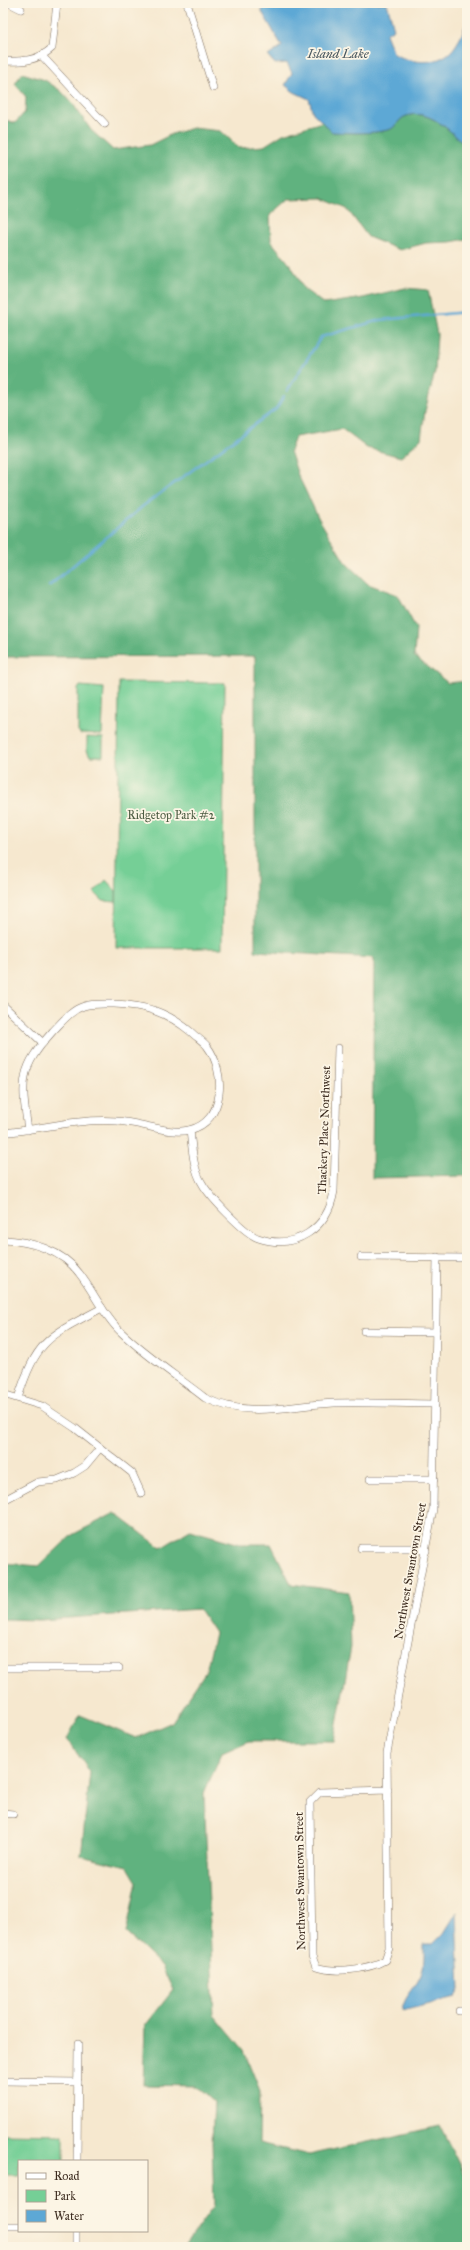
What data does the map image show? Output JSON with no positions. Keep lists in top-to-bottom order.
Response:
{
  "streets": {
    "street": ["Thackery Place Northwest", "Northwest Swantown Street"]
  },
  "water": ["Island Lake"],
  "parks": ["Ridgetop Park #2"],
  "legend": ["Road", "Park", "Water"]
}
